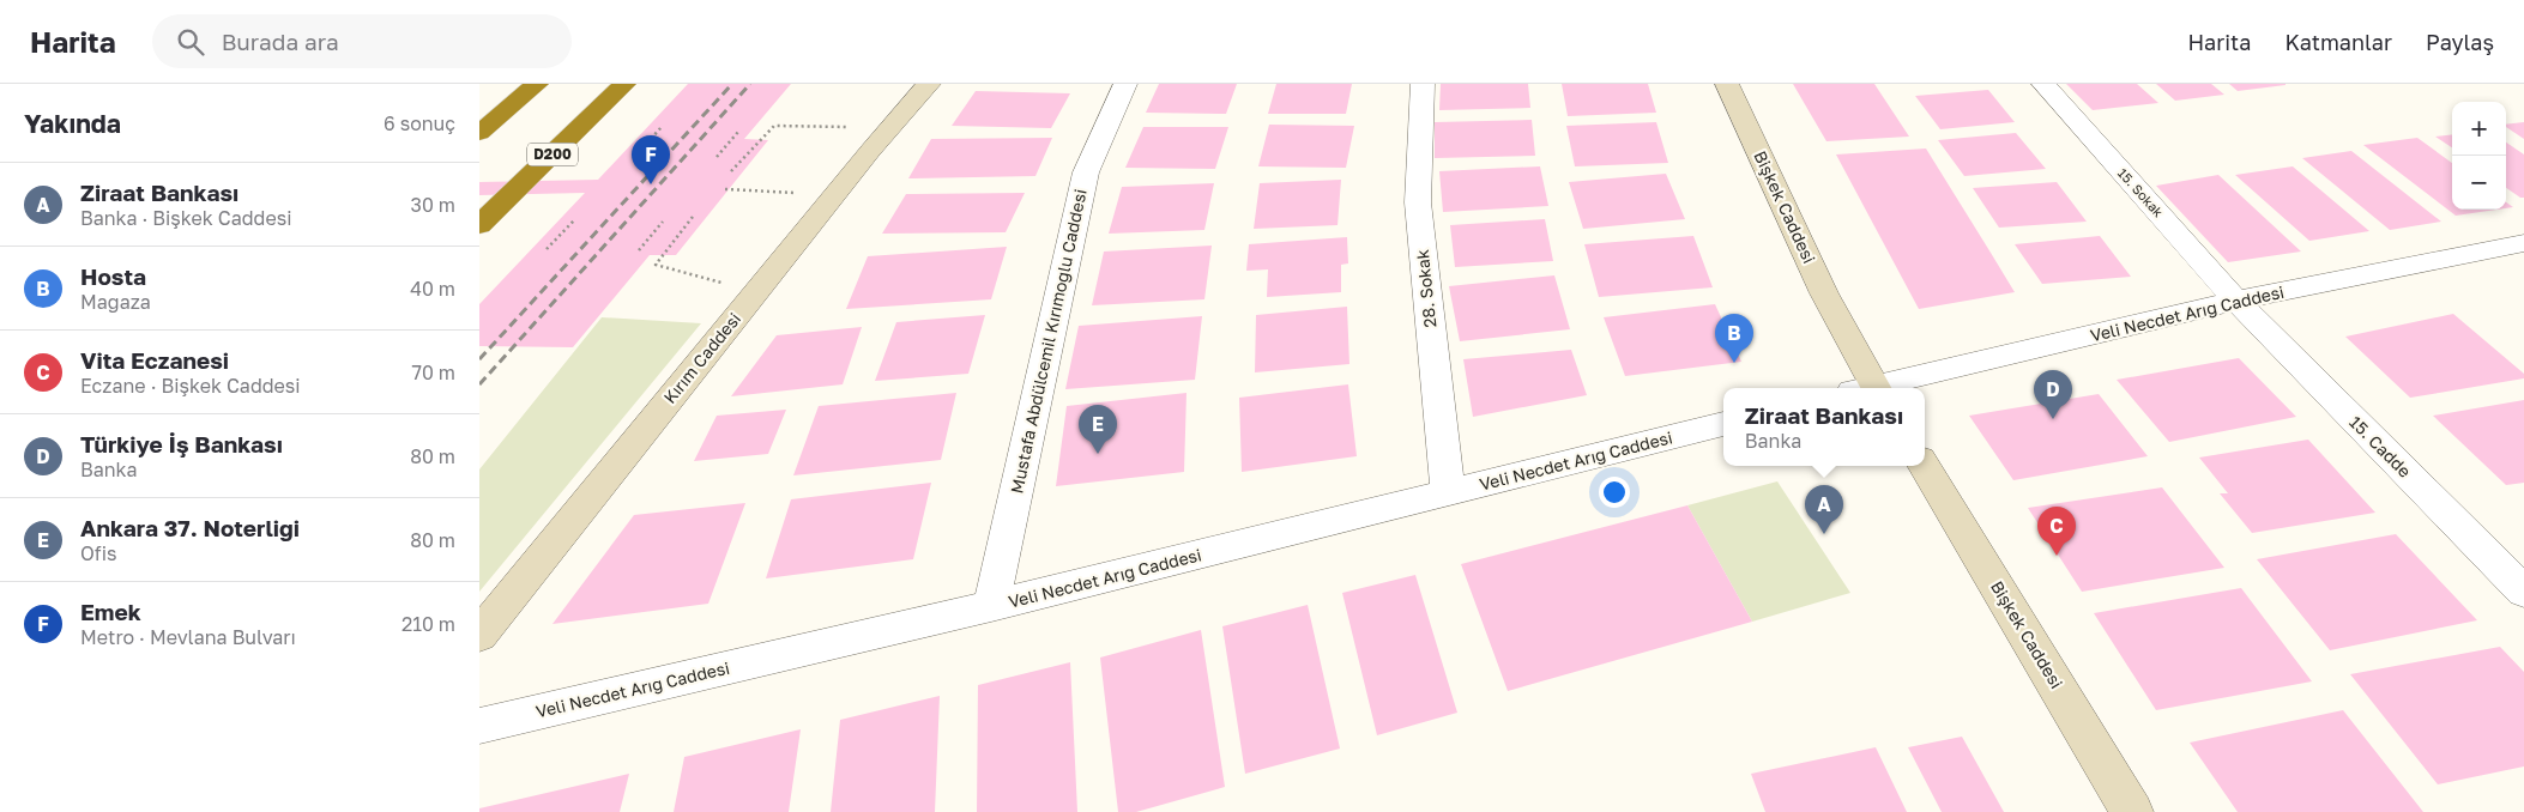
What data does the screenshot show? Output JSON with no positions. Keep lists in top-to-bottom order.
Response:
{
  "streets": {
    "highway": ["D200"],
    "street": [
      "15. Sokak",
      "Bişkek Caddesi",
      "28. Sokak",
      "Veli Necdet Arığ Caddesi",
      "Mustafa Abdülcemil Kırımoğlu Caddesi",
      "Kırım Caddesi",
      "15. Cadde"
    ]
  },
  "crossings": [
    ["15. Sokak", "Veli Necdet Arığ Caddesi"],
    ["15. Sokak", "15. Cadde"],
    ["28. Sokak", "Veli Necdet Arığ Caddesi"],
    ["Veli Necdet Arığ Caddesi", "Mustafa Abdülcemil Kırımoğlu Caddesi"],
    ["Veli Necdet Arığ Caddesi", "15. Cadde"]
  ],
  "page": {
    "header": "Harita",
    "search": "Burada ara",
    "nav": ["Harita", "Katmanlar", "Paylaş"],
    "heading": ["Yakında", "6 sonuç"],
    "map_buttons": ["+", "−"],
    "pins": [
      "F",
      "B",
      "D",
      "E",
      "A",
      "C"
    ],
    "list": [
      {
        "mark": "A",
        "name": "Ziraat Bankası",
        "note": "Banka · Bişkek Caddesi",
        "value": "30 m"
      },
      {
        "mark": "B",
        "name": "Hosta",
        "note": "Mağaza",
        "value": "40 m"
      },
      {
        "mark": "C",
        "name": "Vita Eczanesi",
        "note": "Eczane · Bişkek Caddesi",
        "value": "70 m"
      },
      {
        "mark": "D",
        "name": "Türkiye İş Bankası",
        "note": "Banka",
        "value": "80 m"
      },
      {
        "mark": "E",
        "name": "Ankara 37. Noterliği",
        "note": "Ofis",
        "value": "80 m"
      },
      {
        "mark": "F",
        "name": "Emek",
        "note": "Metro · Mevlana Bulvarı",
        "value": "210 m"
      }
    ],
    "popup": ["Ziraat Bankası", "Banka"]
  }
}
